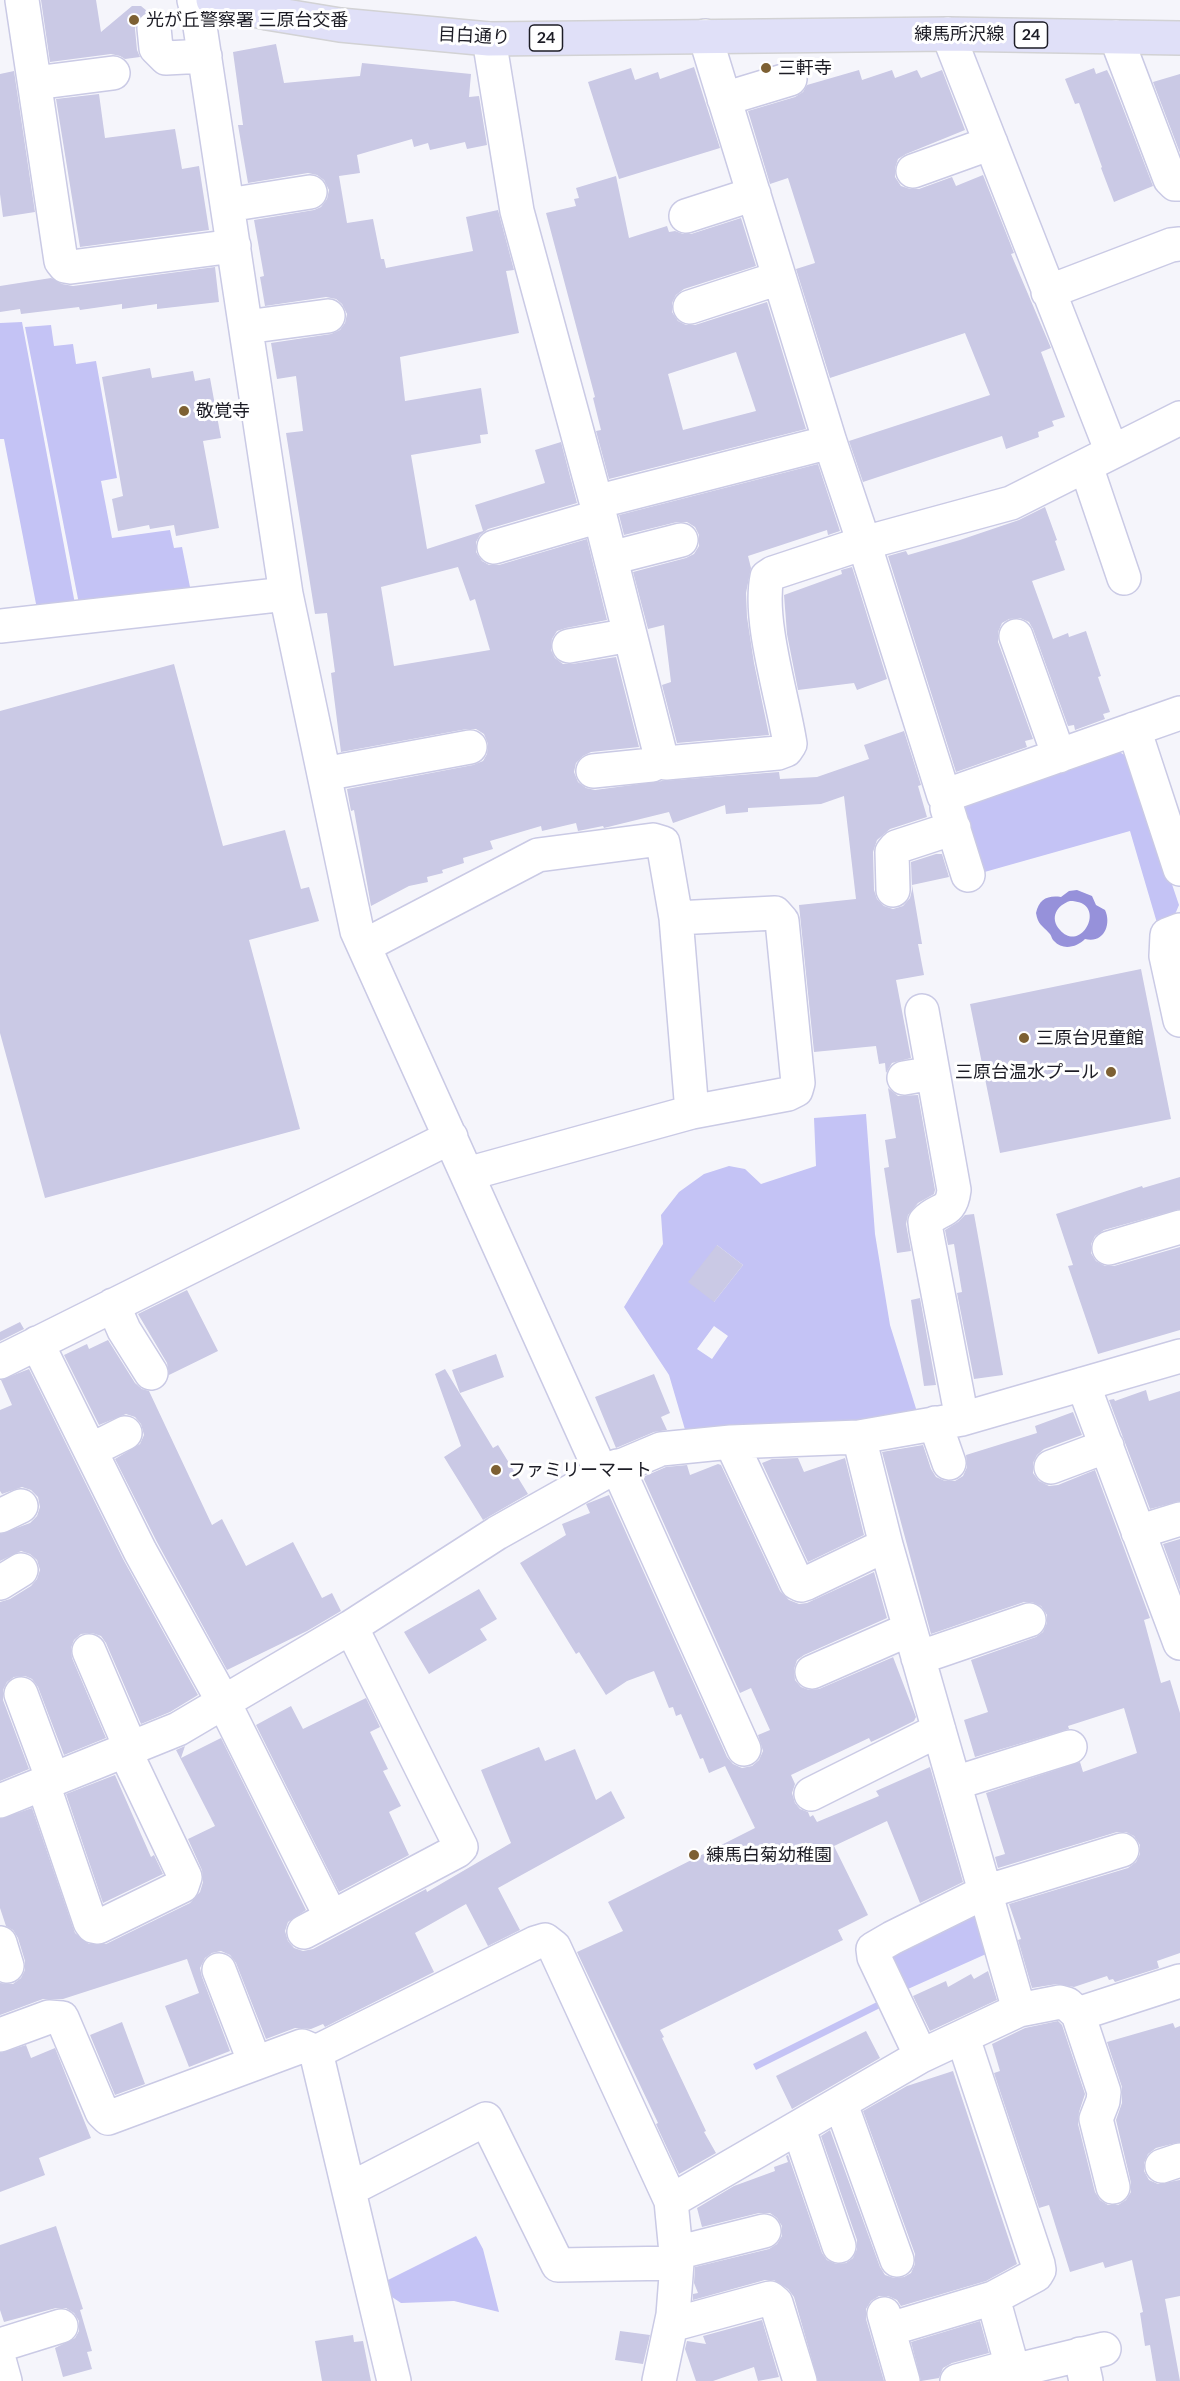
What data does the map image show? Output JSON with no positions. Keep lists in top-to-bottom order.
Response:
{
  "streets": {
    "main road": ["練馬所沢線", "24", "目白通り"]
  },
  "crossings": [
    ["練馬所沢線", "目白通り"]
  ],
  "places": [
    "光が丘警察署 三原台交番",
    "三軒寺",
    "敬覚寺",
    "三原台児童館",
    "三原台温水プール",
    "ファミリーマート",
    "練馬白菊幼稚園"
  ]
}
